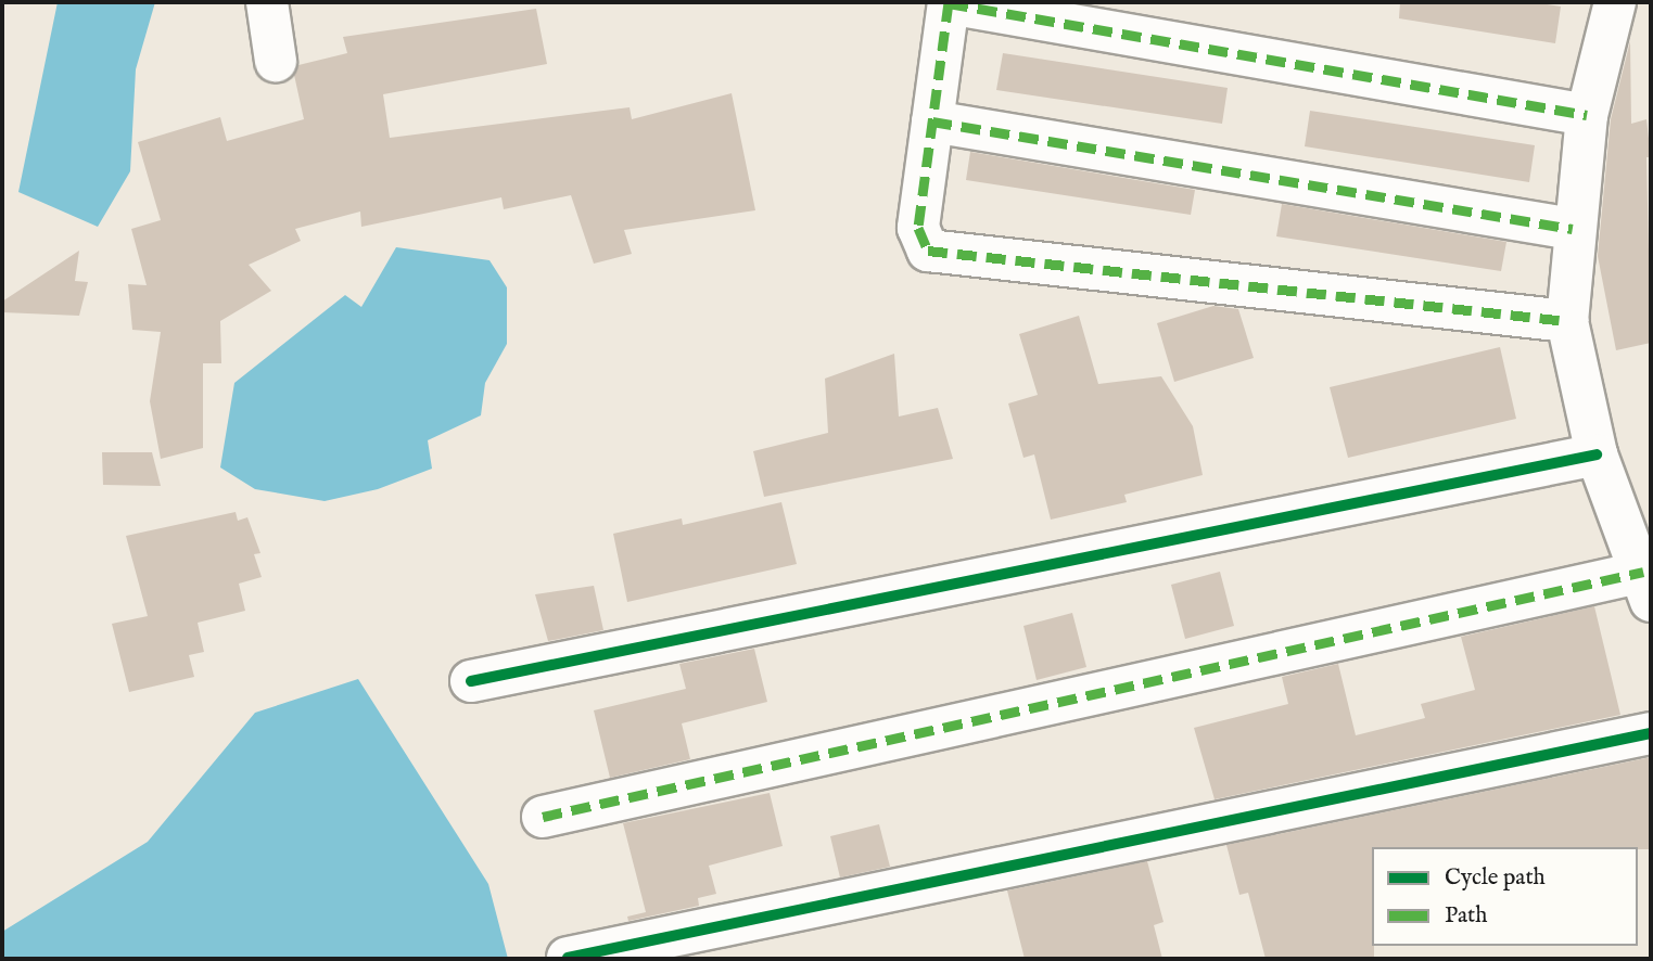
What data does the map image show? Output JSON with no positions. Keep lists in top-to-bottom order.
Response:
{
  "legend": ["Cycle path", "Path"]
}
